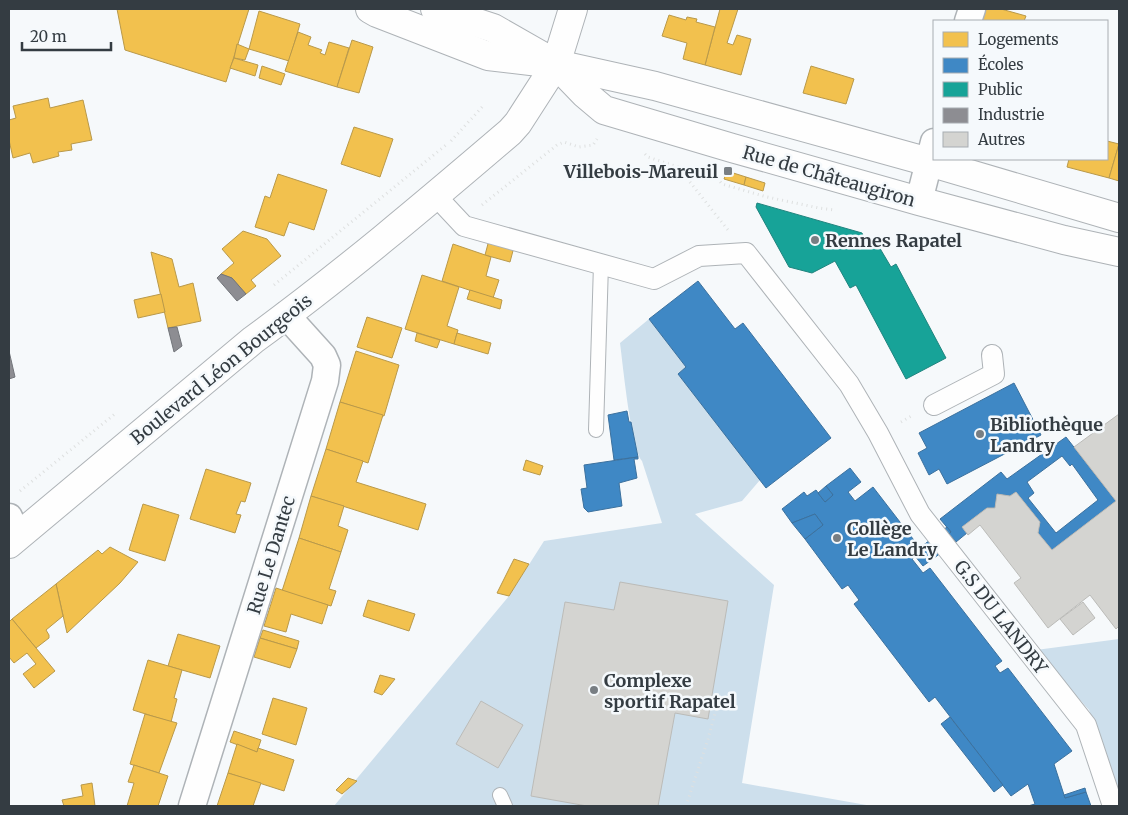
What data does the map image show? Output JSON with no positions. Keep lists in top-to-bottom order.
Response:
{
  "streets": {
    "main road": ["Rue de Châteaugiron", "Boulevard Léon Bourgeois"],
    "street": ["Rue Le Dantec", "G.S DU LANDRY"]
  },
  "crossings": [
    ["Rue de Châteaugiron", "Boulevard Léon Bourgeois"],
    ["Boulevard Léon Bourgeois", "Rue Le Dantec"]
  ],
  "places": {
    "transit": ["Villebois-Mareuil"],
    "other": [
      "Rennes Rapatel",
      "Bibliothèque Landry",
      "Collège Le Landry",
      "Complexe sportif Rapatel"
    ]
  },
  "legend": [
    "Logements",
    "Écoles",
    "Public",
    "Industrie",
    "Autres"
  ],
  "scale_bar": "20 m"
}
